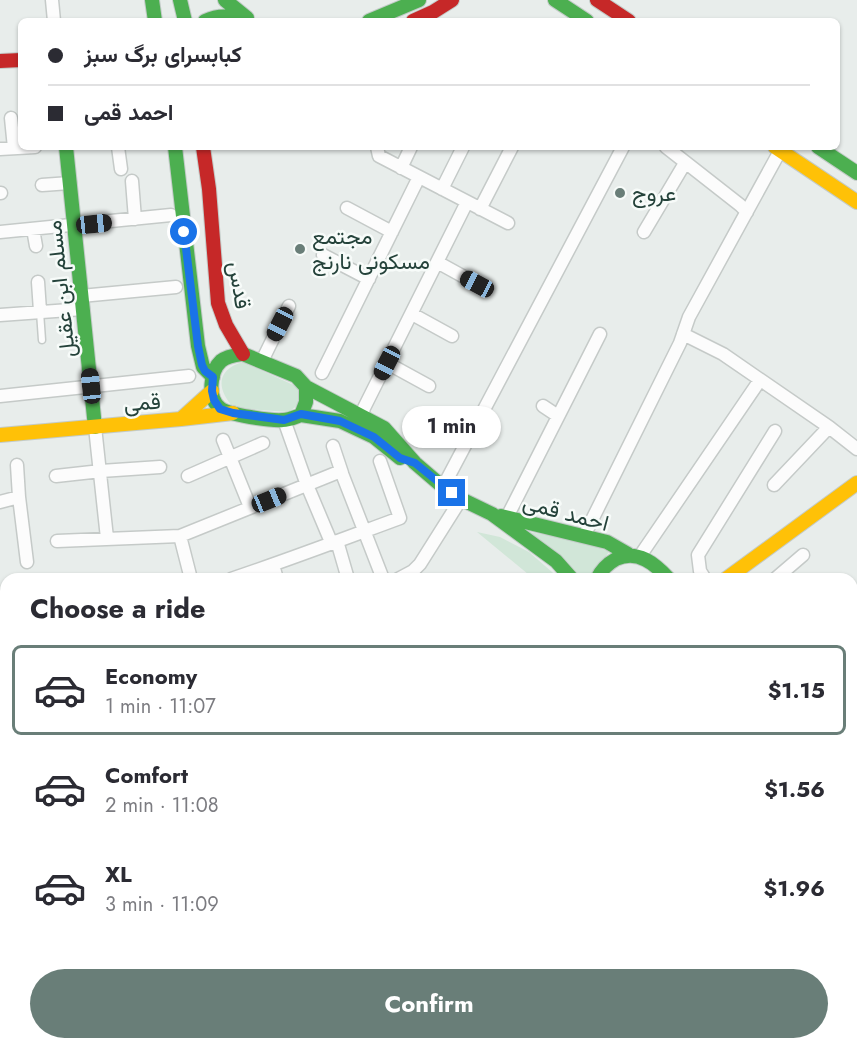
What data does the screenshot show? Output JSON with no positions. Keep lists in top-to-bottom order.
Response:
{
  "streets": {
    "street": [
      "قدس",
      "مسلم ابن عقیل",
      "قمی",
      "احمد قمی"
    ]
  },
  "crossings": [
    ["قدس", "قمی"],
    ["مسلم ابن عقیل", "قمی"]
  ],
  "places": ["عروج", "مجتمع مسکونی نارنج"],
  "page": {
    "banner": ["کبابسرای برگ سبز", "احمد قمی"],
    "bubble": "1 min",
    "heading": "Choose a ride",
    "list": [
      {
        "name": "Economy",
        "note": "1 min · 11:07",
        "value": "$1.15"
      },
      {
        "name": "Comfort",
        "note": "2 min · 11:08",
        "value": "$1.56"
      },
      {
        "name": "XL",
        "note": "3 min · 11:09",
        "value": "$1.96"
      }
    ],
    "buttons": "Confirm"
  }
}
